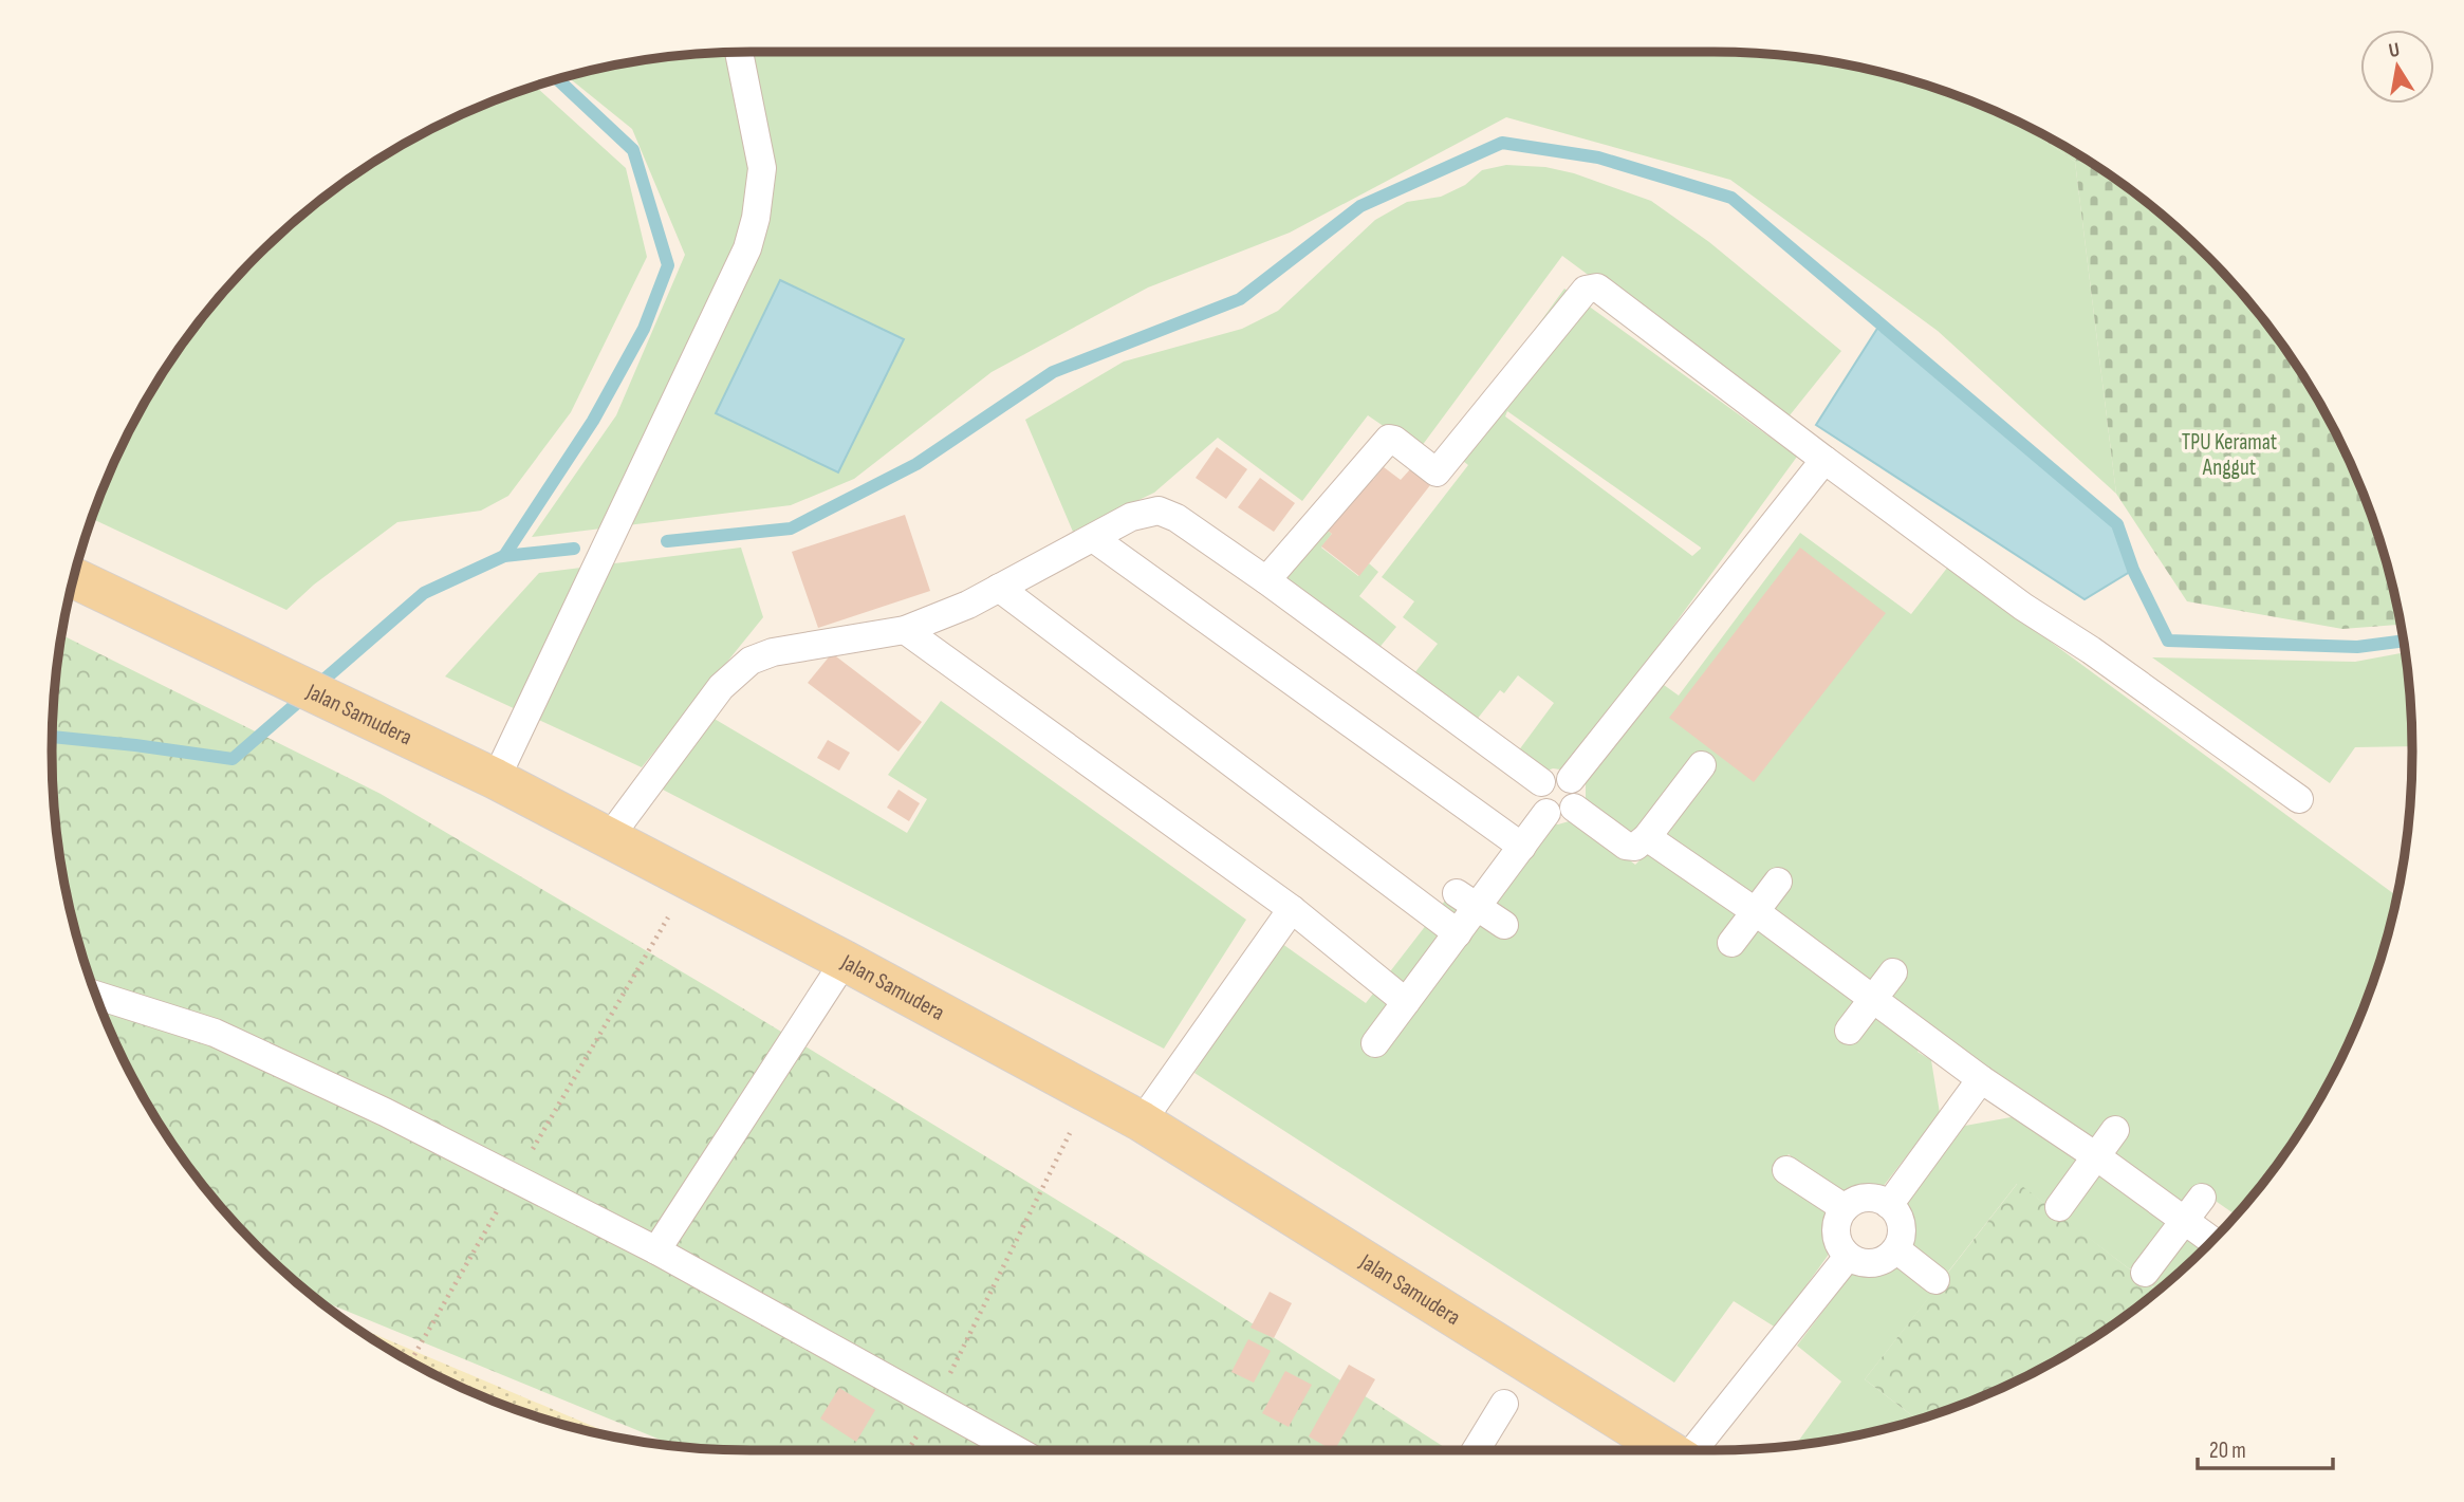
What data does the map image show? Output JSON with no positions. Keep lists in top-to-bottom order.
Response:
{
  "streets": {
    "main road": ["Jalan Samudera"]
  },
  "parks": ["TPU Keramat Anggut"],
  "scale_bar": "20 m",
  "north": "top"
}
